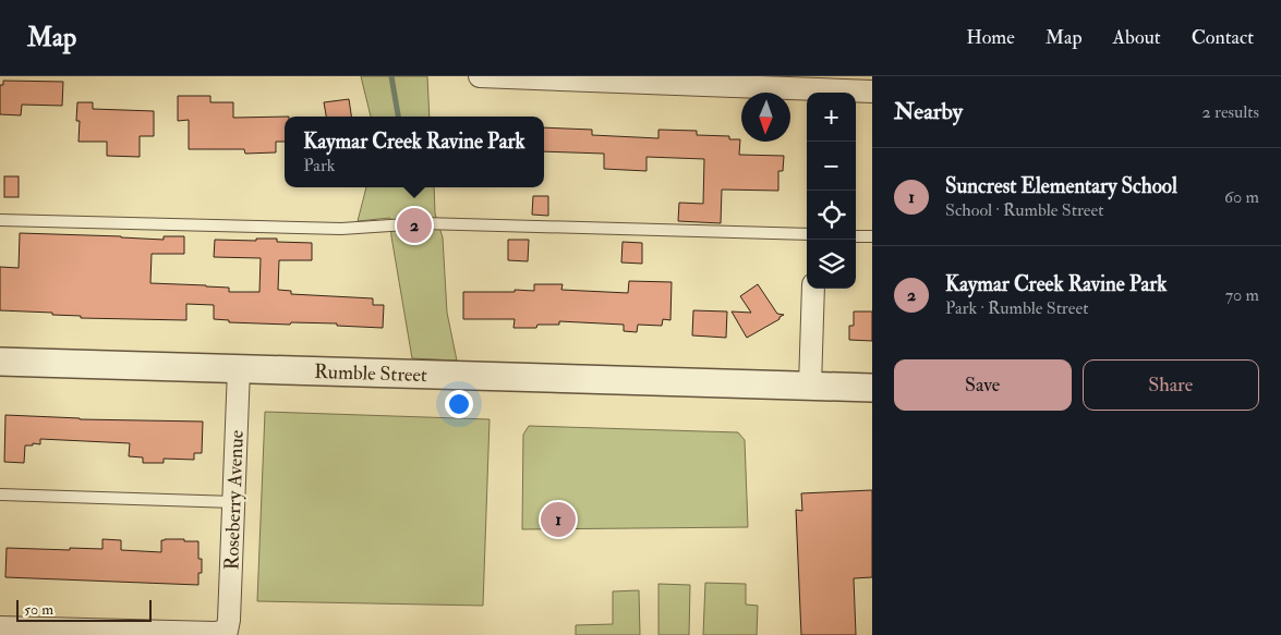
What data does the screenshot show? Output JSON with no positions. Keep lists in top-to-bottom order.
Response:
{
  "streets": {
    "street": ["Rumble Street", "Roseberry Avenue"]
  },
  "crossings": [
    ["Rumble Street", "Roseberry Avenue"]
  ],
  "scale_bar": "50 m",
  "north": "bottom",
  "page": {
    "header": "Map",
    "nav": [
      "Home",
      "Map",
      "About",
      "Contact"
    ],
    "heading": ["Nearby", "2 results"],
    "map_buttons": ["+", "−"],
    "popup": ["Kaymar Creek Ravine Park", "Park"],
    "list": [
      {
        "mark": "1",
        "name": "Suncrest Elementary School",
        "note": "School · Rumble Street",
        "value": "60 m"
      },
      {
        "mark": "2",
        "name": "Kaymar Creek Ravine Park",
        "note": "Park · Rumble Street",
        "value": "70 m"
      }
    ],
    "pins": ["2", "1"],
    "buttons": ["Save", "Share"],
    "scale": "50 m"
  }
}
